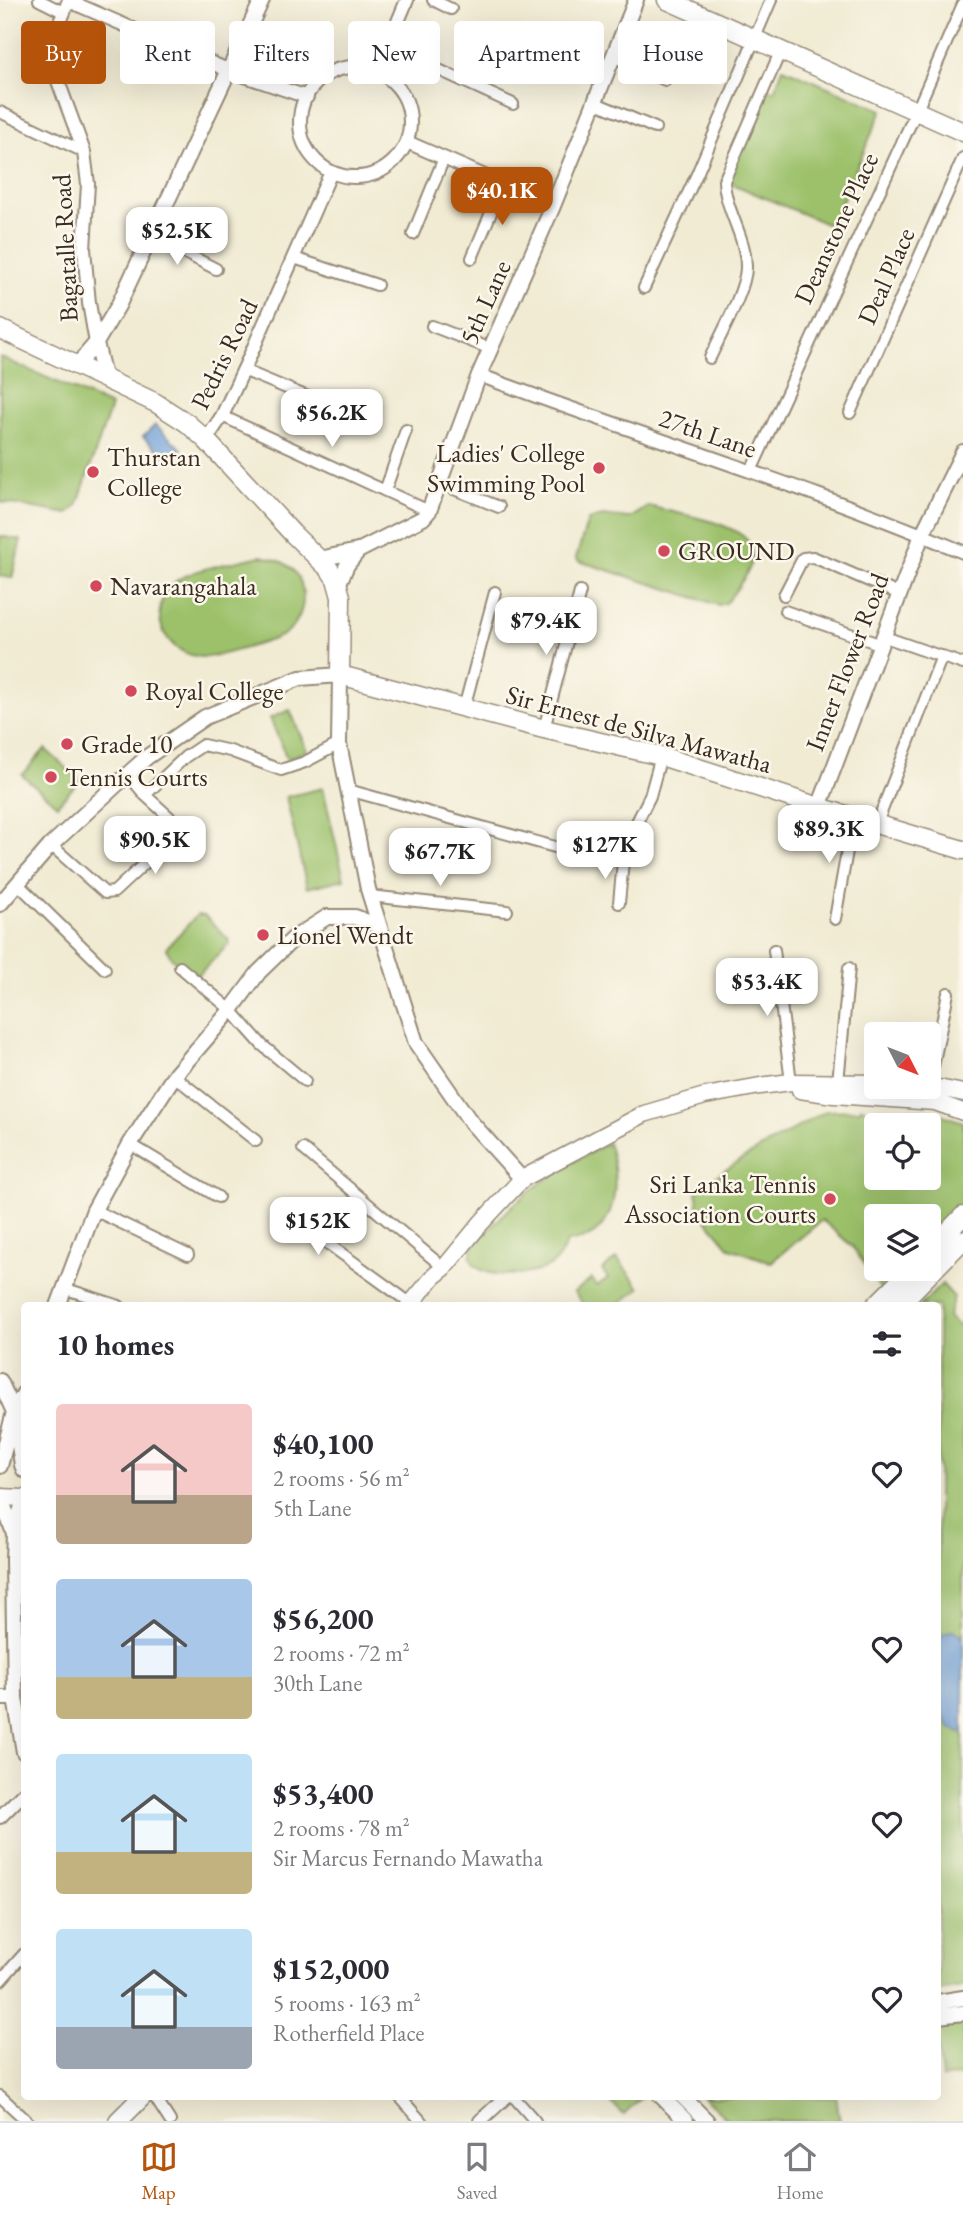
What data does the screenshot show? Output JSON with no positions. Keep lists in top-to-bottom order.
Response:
{
  "streets": {
    "highway": ["Sir Ernest de Silva Mawatha"],
    "main road": ["Bagatalle Road", "5th Lane", "Inner Flower Road"],
    "street": [
      "Deanstone Place",
      "Deal Place",
      "Pedris Road",
      "27th Lane"
    ]
  },
  "crossings": [
    ["Deanstone Place", "27th Lane"],
    ["5th Lane", "27th Lane"],
    ["27th Lane", "Inner Flower Road"],
    ["Inner Flower Road", "Sir Ernest de Silva Mawatha"]
  ],
  "places": [
    "Ladies' College Swimming Pool",
    "Thurstan College",
    "GROUND",
    "Navarangahala",
    "Royal College",
    "Grade 10",
    "Tennis Courts",
    "Lionel Wendt",
    "Sri Lanka Tennis Association Courts"
  ],
  "north": "bottom right",
  "page": {
    "chip": [
      "Buy",
      "Rent",
      "Filters",
      "New",
      "Apartment",
      "House"
    ],
    "price": [
      "$40.1K",
      "$52.5K",
      "$56.2K",
      "$79.4K",
      "$89.3K",
      "$90.5K",
      "$127K",
      "$67.7K",
      "$53.4K",
      "$152K"
    ],
    "heading": "10 homes",
    "list": [
      {
        "name": "$40,100",
        "note": "2 rooms · 56 m² · 5th Lane"
      },
      {
        "name": "$56,200",
        "note": "2 rooms · 72 m² · 30th Lane"
      },
      {
        "name": "$53,400",
        "note": "2 rooms · 78 m² · Sir Marcus Fernando Mawatha"
      },
      {
        "name": "$152,000",
        "note": "5 rooms · 163 m² · Rotherfield Place"
      }
    ],
    "tabs": ["Map", "Saved", "Home"]
  }
}
